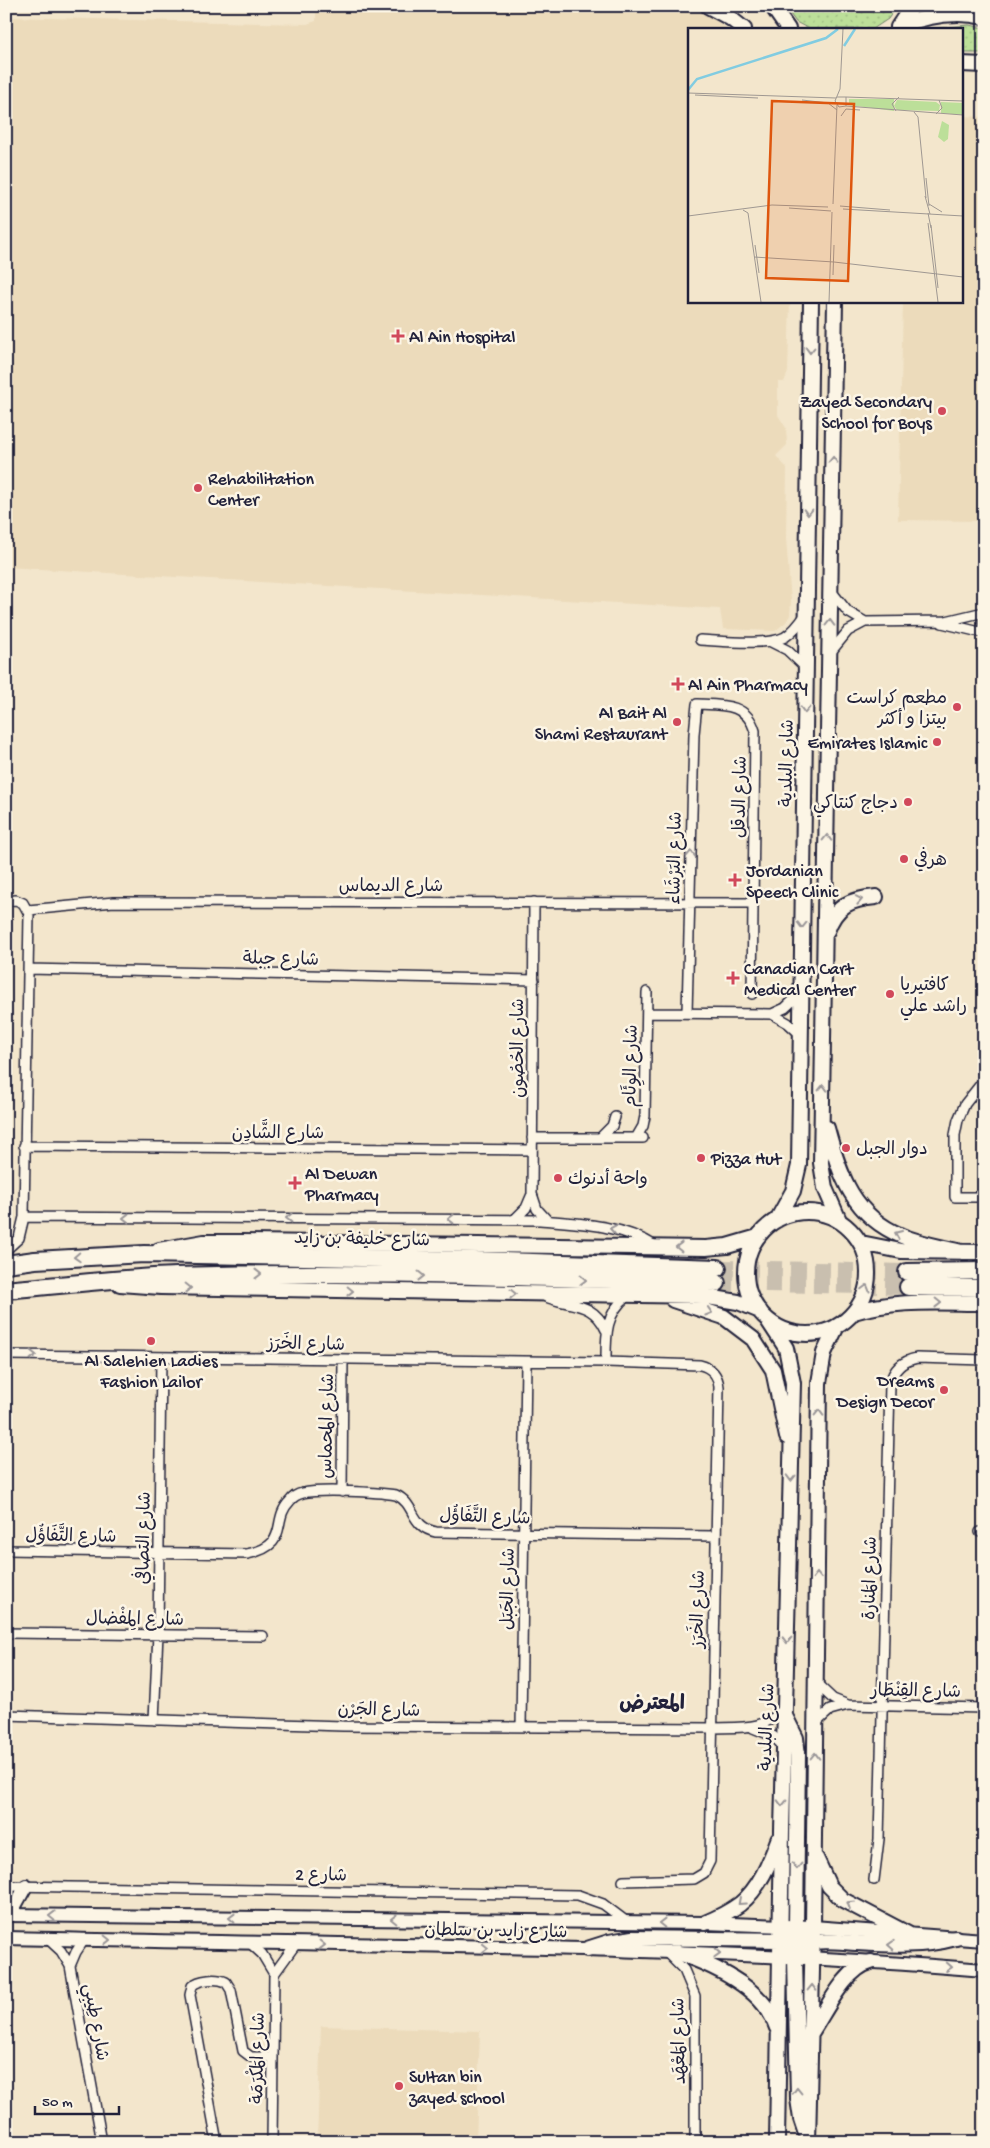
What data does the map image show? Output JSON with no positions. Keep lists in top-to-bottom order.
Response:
{
  "streets": {
    "highway": ["شارع خليفة بن زايد"],
    "main road": ["شارع البلدية", "شارع زايد بن سلطان"],
    "street": [
      "شارع الدقل",
      "شارع البَرْشَاء",
      "شارع الديماس",
      "شارع جبلة",
      "شارع الحُصُون",
      "شارع الوِئَام",
      "شارع الشَّادِن",
      "شارع الخَرَز",
      "شارع المحماس",
      "شارع التَّفَاؤُل",
      "شارع التصافي",
      "شارع المَنارة",
      "شارع الجَبَل",
      "شارع المِفْضال",
      "شارع القِنْطَار",
      "شارع الجَرْن",
      "شارع 2",
      "شارع طِيبِي",
      "شارع المَعْهَد",
      "شارع المَكْرَمَة"
    ]
  },
  "crossings": [
    ["شارع البلدية", "شارع القِنْطَار"],
    ["شارع البلدية", "شارع الجَرْن"],
    ["شارع البلدية", "شارع زايد بن سلطان"],
    ["شارع الدقل", "شارع البَرْشَاء"],
    ["شارع الدقل", "شارع الديماس"],
    ["شارع البَرْشَاء", "شارع الديماس"],
    ["شارع الديماس", "شارع الحُصُون"],
    ["شارع جبلة", "شارع الحُصُون"],
    ["شارع الحُصُون", "شارع الشَّادِن"],
    ["شارع الخَرَز", "شارع المحماس"],
    ["شارع الخَرَز", "شارع التَّفَاؤُل"],
    ["شارع الخَرَز", "شارع التصافي"],
    ["شارع الخَرَز", "شارع الجَبَل"],
    ["شارع الخَرَز", "شارع الجَرْن"],
    ["شارع المحماس", "شارع التَّفَاؤُل"],
    ["شارع التَّفَاؤُل", "شارع التصافي"],
    ["شارع التَّفَاؤُل", "شارع الجَبَل"],
    ["شارع التصافي", "شارع المِفْضال"],
    ["شارع التصافي", "شارع الجَرْن"],
    ["شارع المَنارة", "شارع القِنْطَار"],
    ["شارع الجَبَل", "شارع الجَرْن"],
    ["شارع 2", "شارع زايد بن سلطان"],
    ["شارع زايد بن سلطان", "شارع طِيبِي"],
    ["شارع زايد بن سلطان", "شارع المَعْهَد"]
  ],
  "one_way": ["شارع البَرْشَاء"],
  "districts": ["المعترض"],
  "places": {
    "health": [
      "Al Ain Hospital",
      "Al Ain Pharmacy",
      "Jordanian Speech Clinic",
      "Canadian Cart Medical Center",
      "Al Dewan Pharmacy"
    ],
    "other": [
      "Zayed Secondary School for Boys",
      "Rehabilitation Center",
      "مطعم كراست بيتزا و أكثر",
      "Al Bait Al Shami Restaurant",
      "Emirates Islamic",
      "دجاج كنتاكي",
      "هرفي",
      "كافتيريا راشد علي",
      "دوار الجبل",
      "Pizza Hut",
      "واحة أدنوك",
      "Al Salehien Ladies Fashion Lailor",
      "Dreams Design Decor",
      "Sultan bin zayed school"
    ]
  },
  "scale_bar": "50 m"
}
